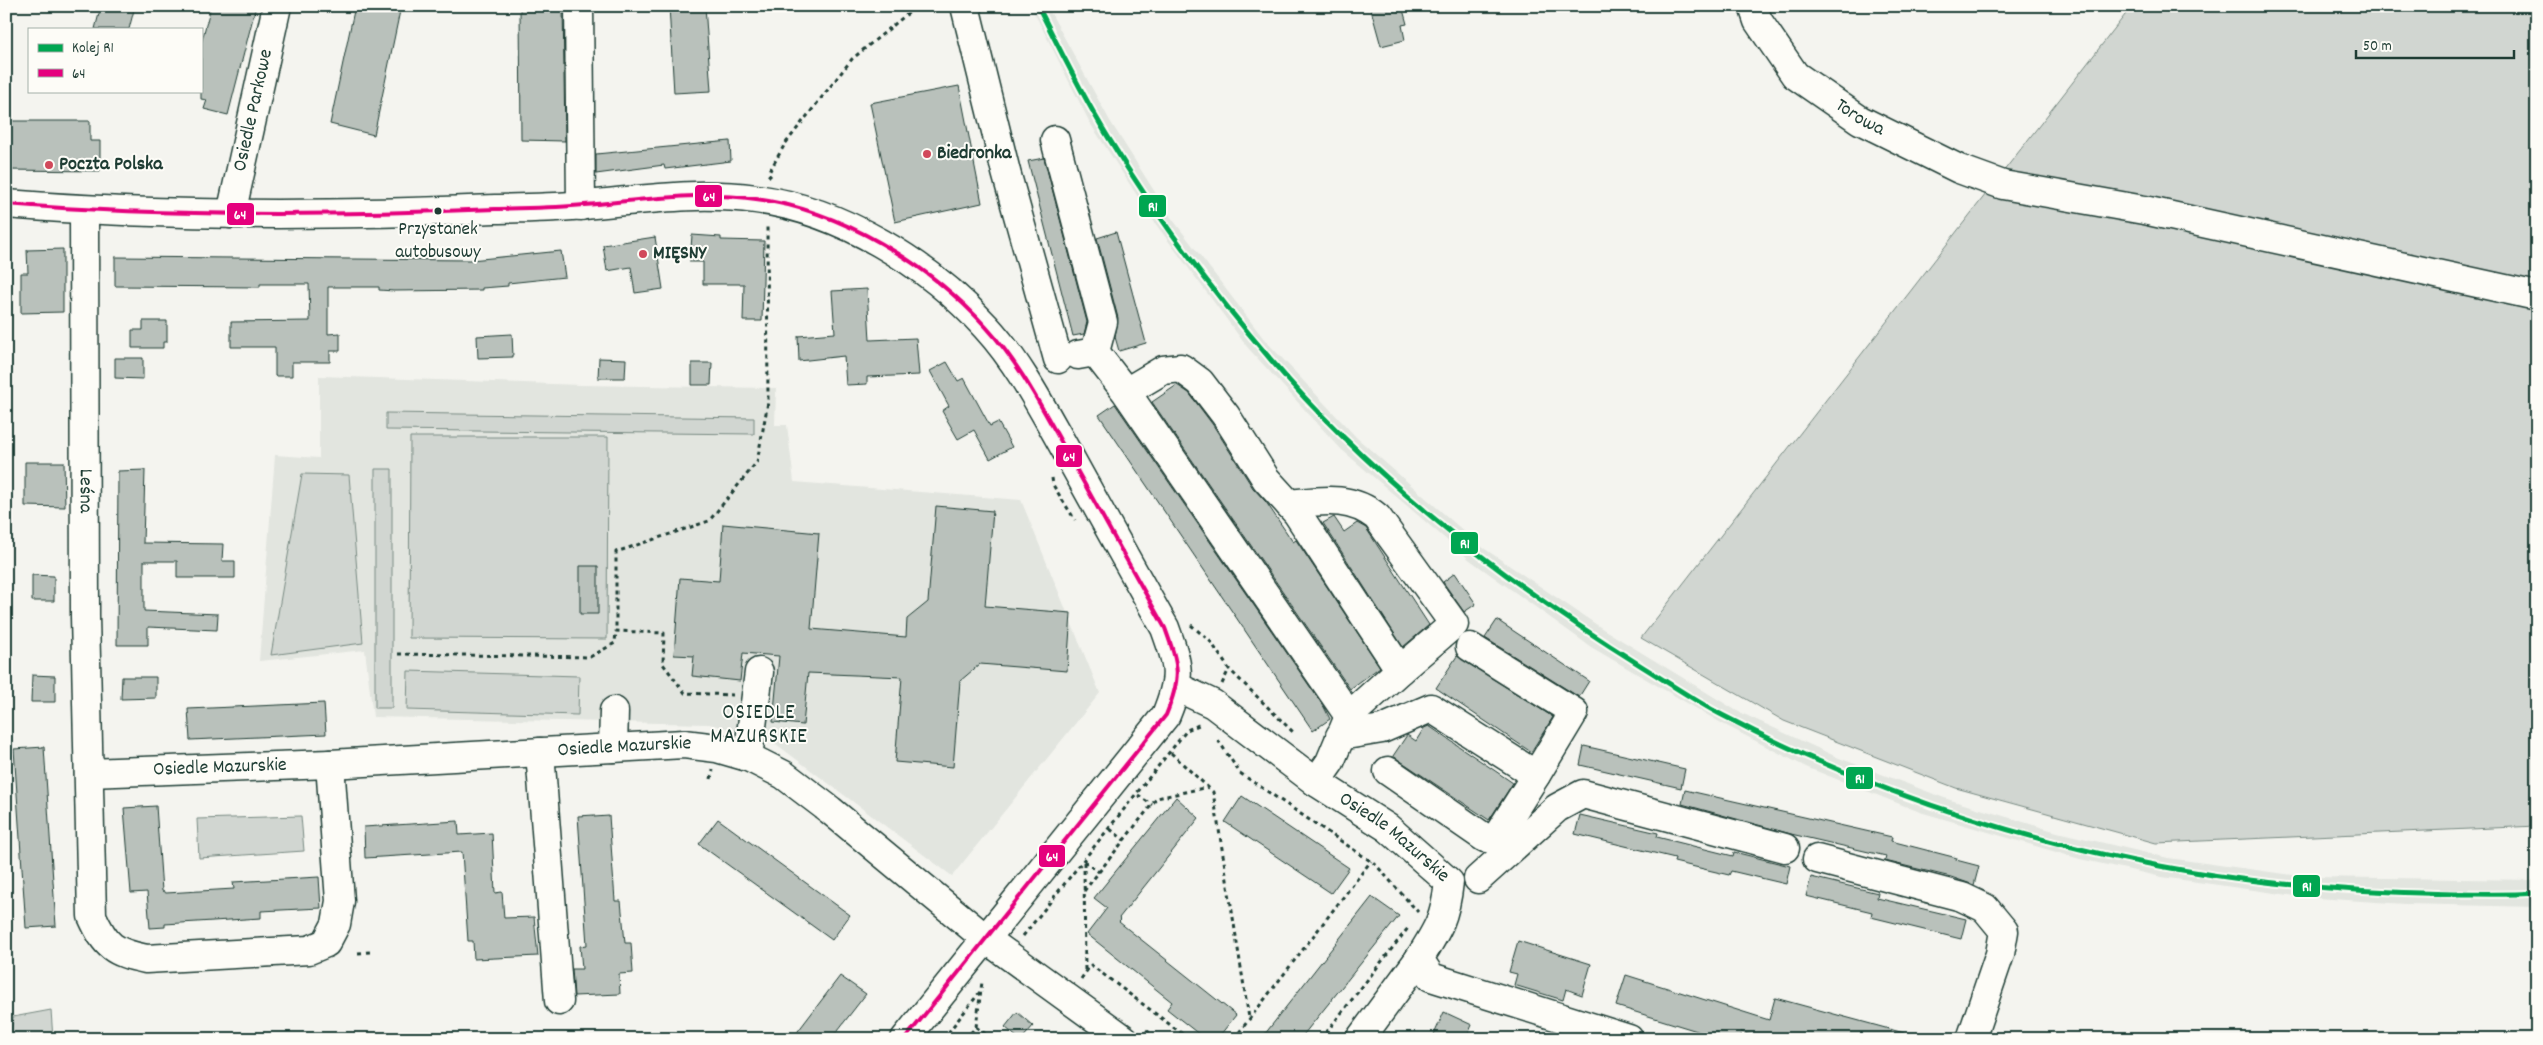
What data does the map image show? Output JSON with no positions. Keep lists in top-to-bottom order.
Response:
{
  "streets": {
    "street": [
      "Osiedle Parkowe",
      "Torowa",
      "Leśna",
      "Osiedle Mazurskie"
    ]
  },
  "crossings": [
    ["Leśna", "Osiedle Mazurskie"]
  ],
  "districts": ["OSIEDLE MAZURSKIE"],
  "places": [
    "Biedronka",
    "Poczta Polska",
    "Przystanek autobusowy",
    "MIĘSNY"
  ],
  "lines": ["rail line R1", "transit line 64"],
  "legend": ["Kolej R1", "64"],
  "scale_bar": "50 m"
}
